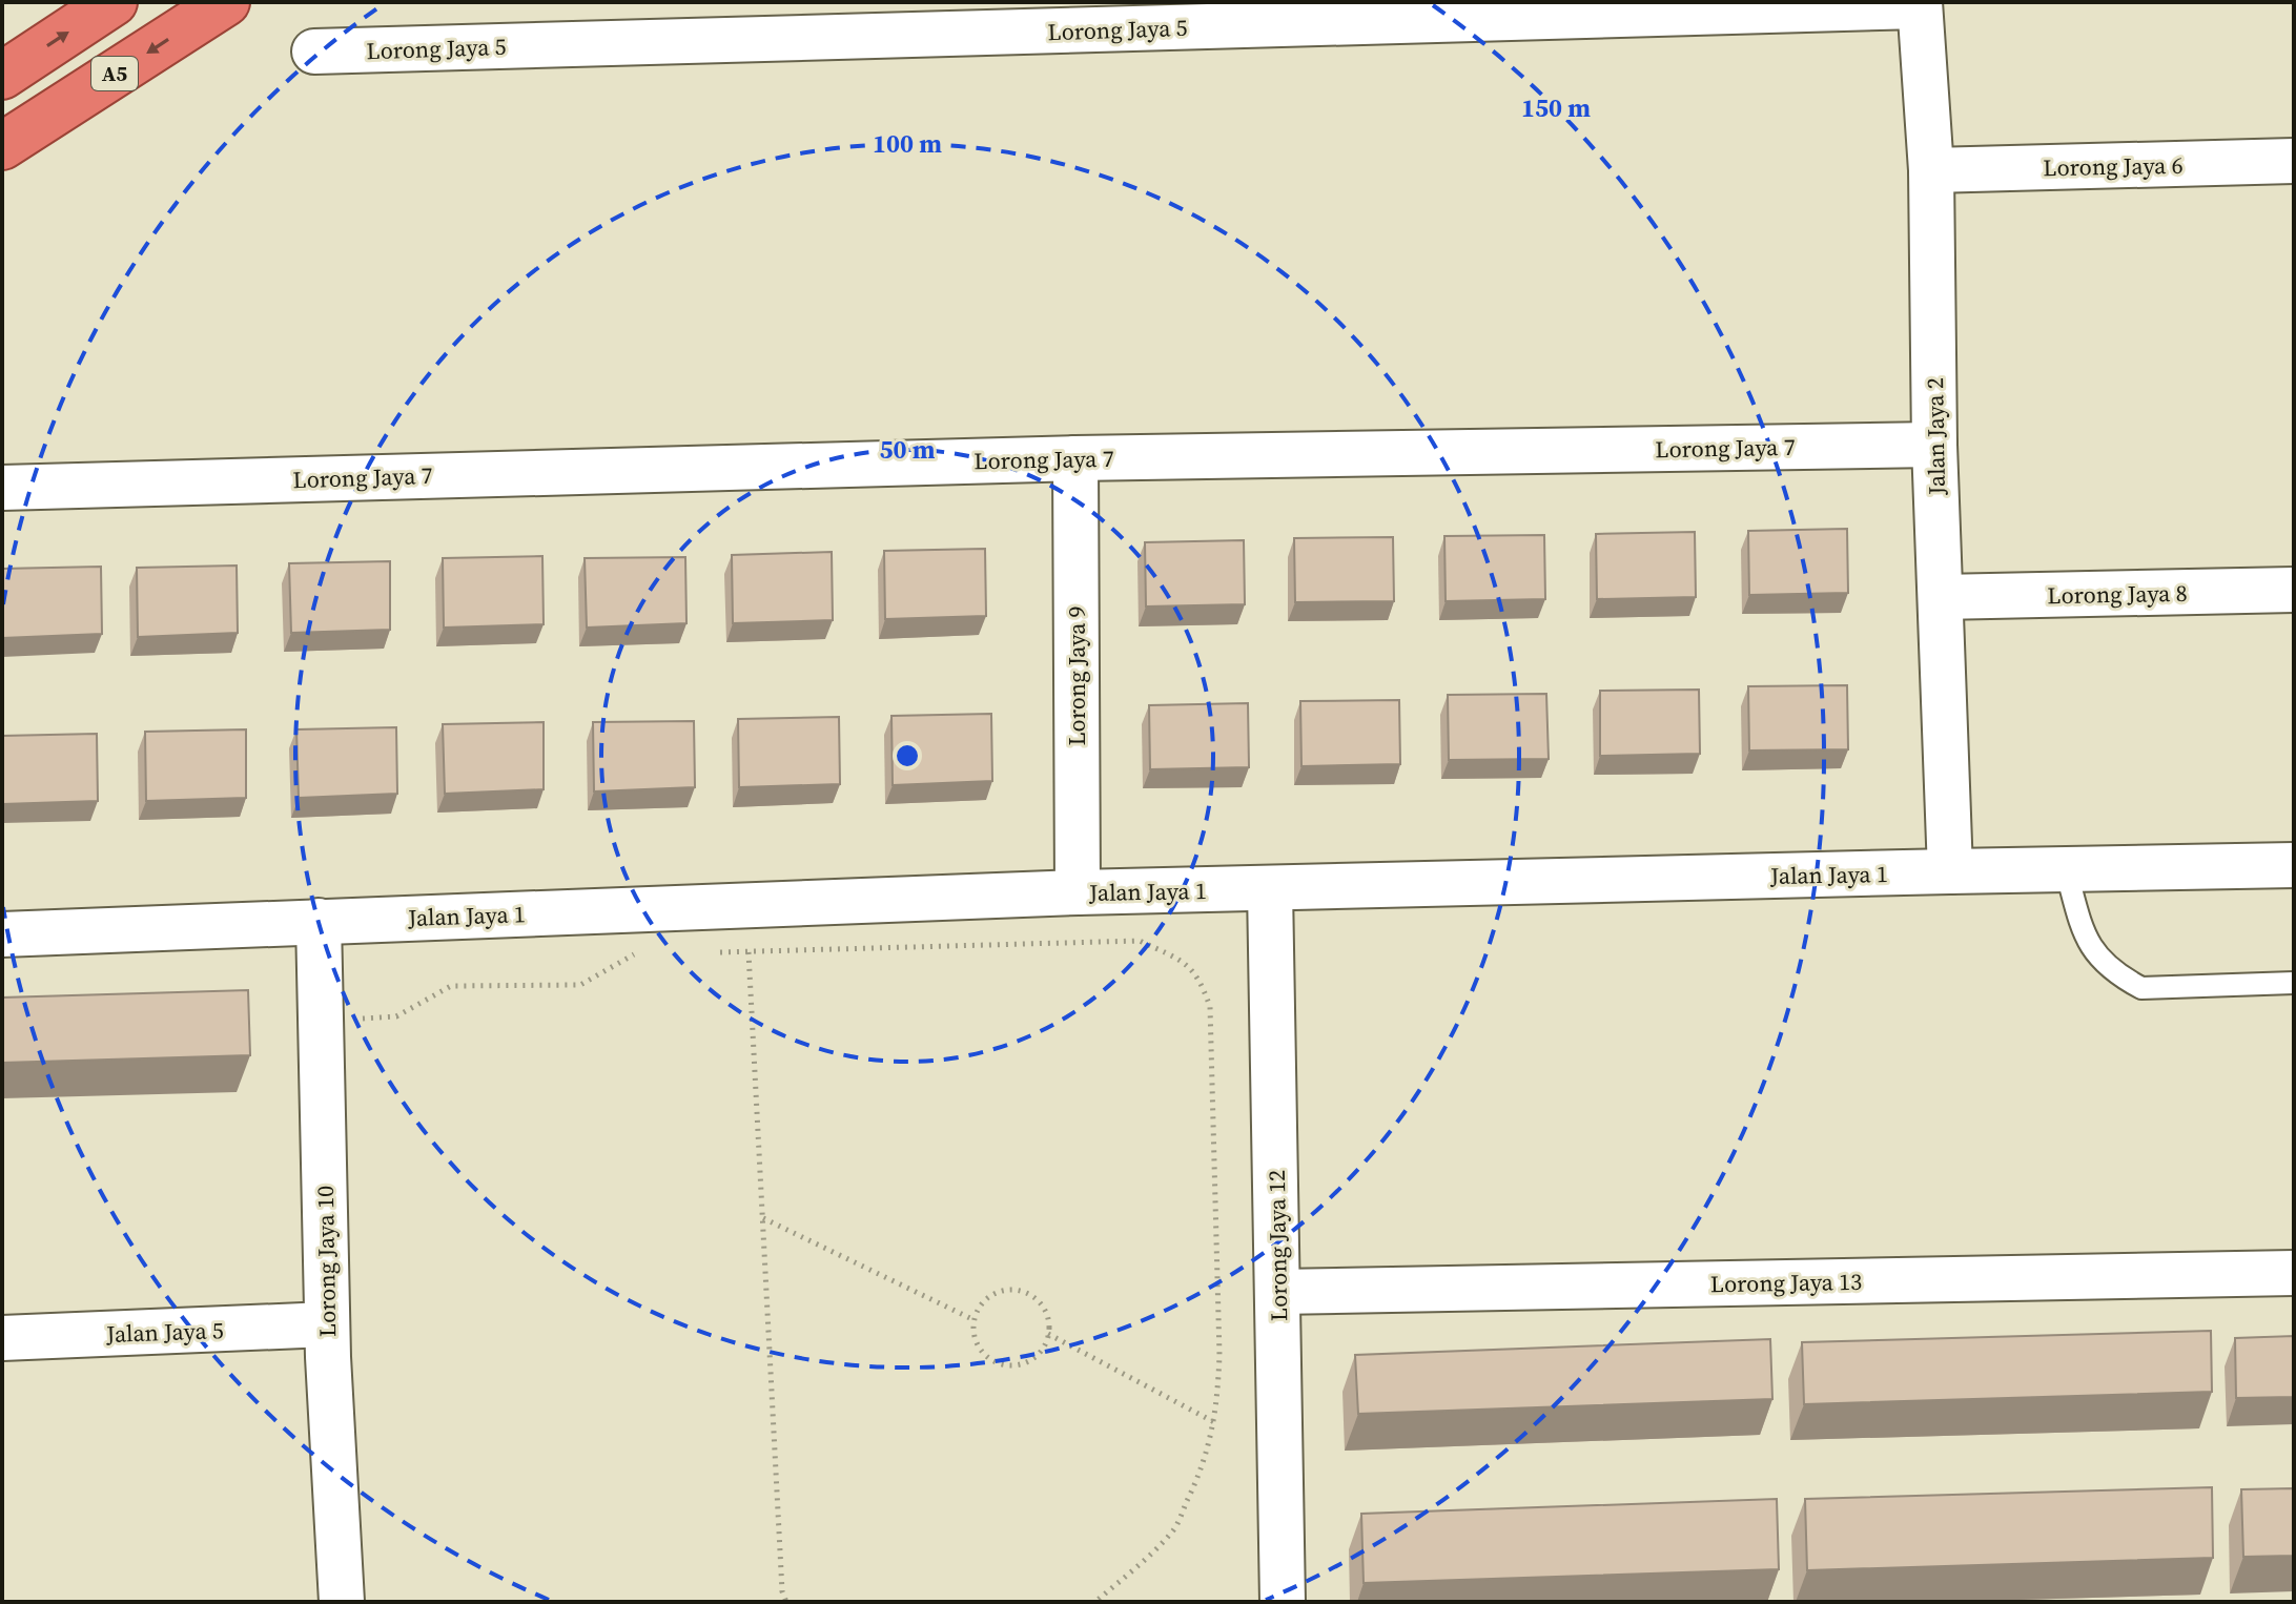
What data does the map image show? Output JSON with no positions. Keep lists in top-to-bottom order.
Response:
{
  "streets": {
    "highway": ["A5"],
    "street": [
      "Lorong Jaya 5",
      "Lorong Jaya 6",
      "Jalan Jaya 2",
      "Lorong Jaya 7",
      "Lorong Jaya 8",
      "Lorong Jaya 9",
      "Jalan Jaya 1",
      "Lorong Jaya 12",
      "Lorong Jaya 10",
      "Lorong Jaya 13",
      "Jalan Jaya 5"
    ]
  },
  "crossings": [
    ["Lorong Jaya 5", "Jalan Jaya 2"],
    ["Lorong Jaya 6", "Jalan Jaya 2"],
    ["Jalan Jaya 2", "Lorong Jaya 7"],
    ["Jalan Jaya 2", "Lorong Jaya 8"],
    ["Jalan Jaya 2", "Jalan Jaya 1"],
    ["Lorong Jaya 7", "Lorong Jaya 9"],
    ["Lorong Jaya 9", "Jalan Jaya 1"],
    ["Jalan Jaya 1", "Lorong Jaya 12"],
    ["Jalan Jaya 1", "Lorong Jaya 10"],
    ["Lorong Jaya 12", "Lorong Jaya 13"],
    ["Lorong Jaya 10", "Jalan Jaya 5"]
  ],
  "rings": ["150 m", "100 m", "50 m"]
}
